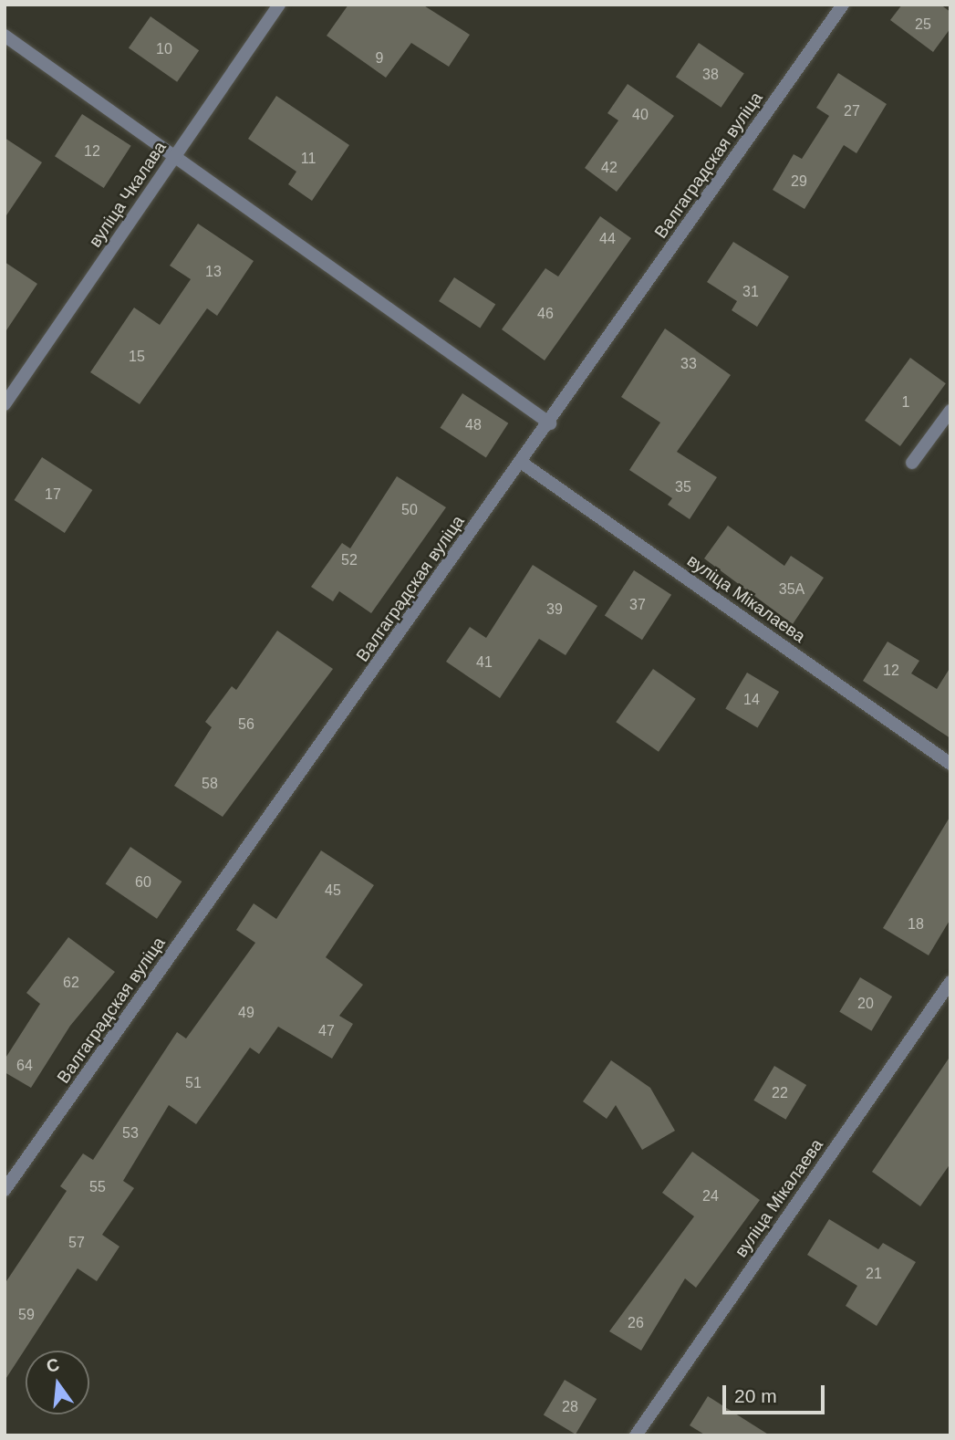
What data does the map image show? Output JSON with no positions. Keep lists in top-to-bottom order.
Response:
{
  "streets": {
    "street": ["Валгаградская вуліца", "вуліца Чкалава", "вуліца Мікалаева"]
  },
  "crossings": [
    ["Валгаградская вуліца", "вуліца Мікалаева"]
  ],
  "house_numbers": [
    "25",
    "10",
    "9",
    "38",
    "27",
    "40",
    "12",
    "11",
    "42",
    "29",
    "44",
    "13",
    "31",
    "46",
    "15",
    "33",
    "1",
    "48",
    "35",
    "17",
    "50",
    "52",
    "35А",
    "37",
    "39",
    "41",
    "12",
    "14",
    "56",
    "58",
    "60",
    "45",
    "18",
    "62",
    "20",
    "49",
    "47",
    "64",
    "51",
    "22",
    "53",
    "55",
    "24",
    "57",
    "21",
    "59",
    "26",
    "28"
  ],
  "scale_bar": "20 m",
  "north": "top"
}
